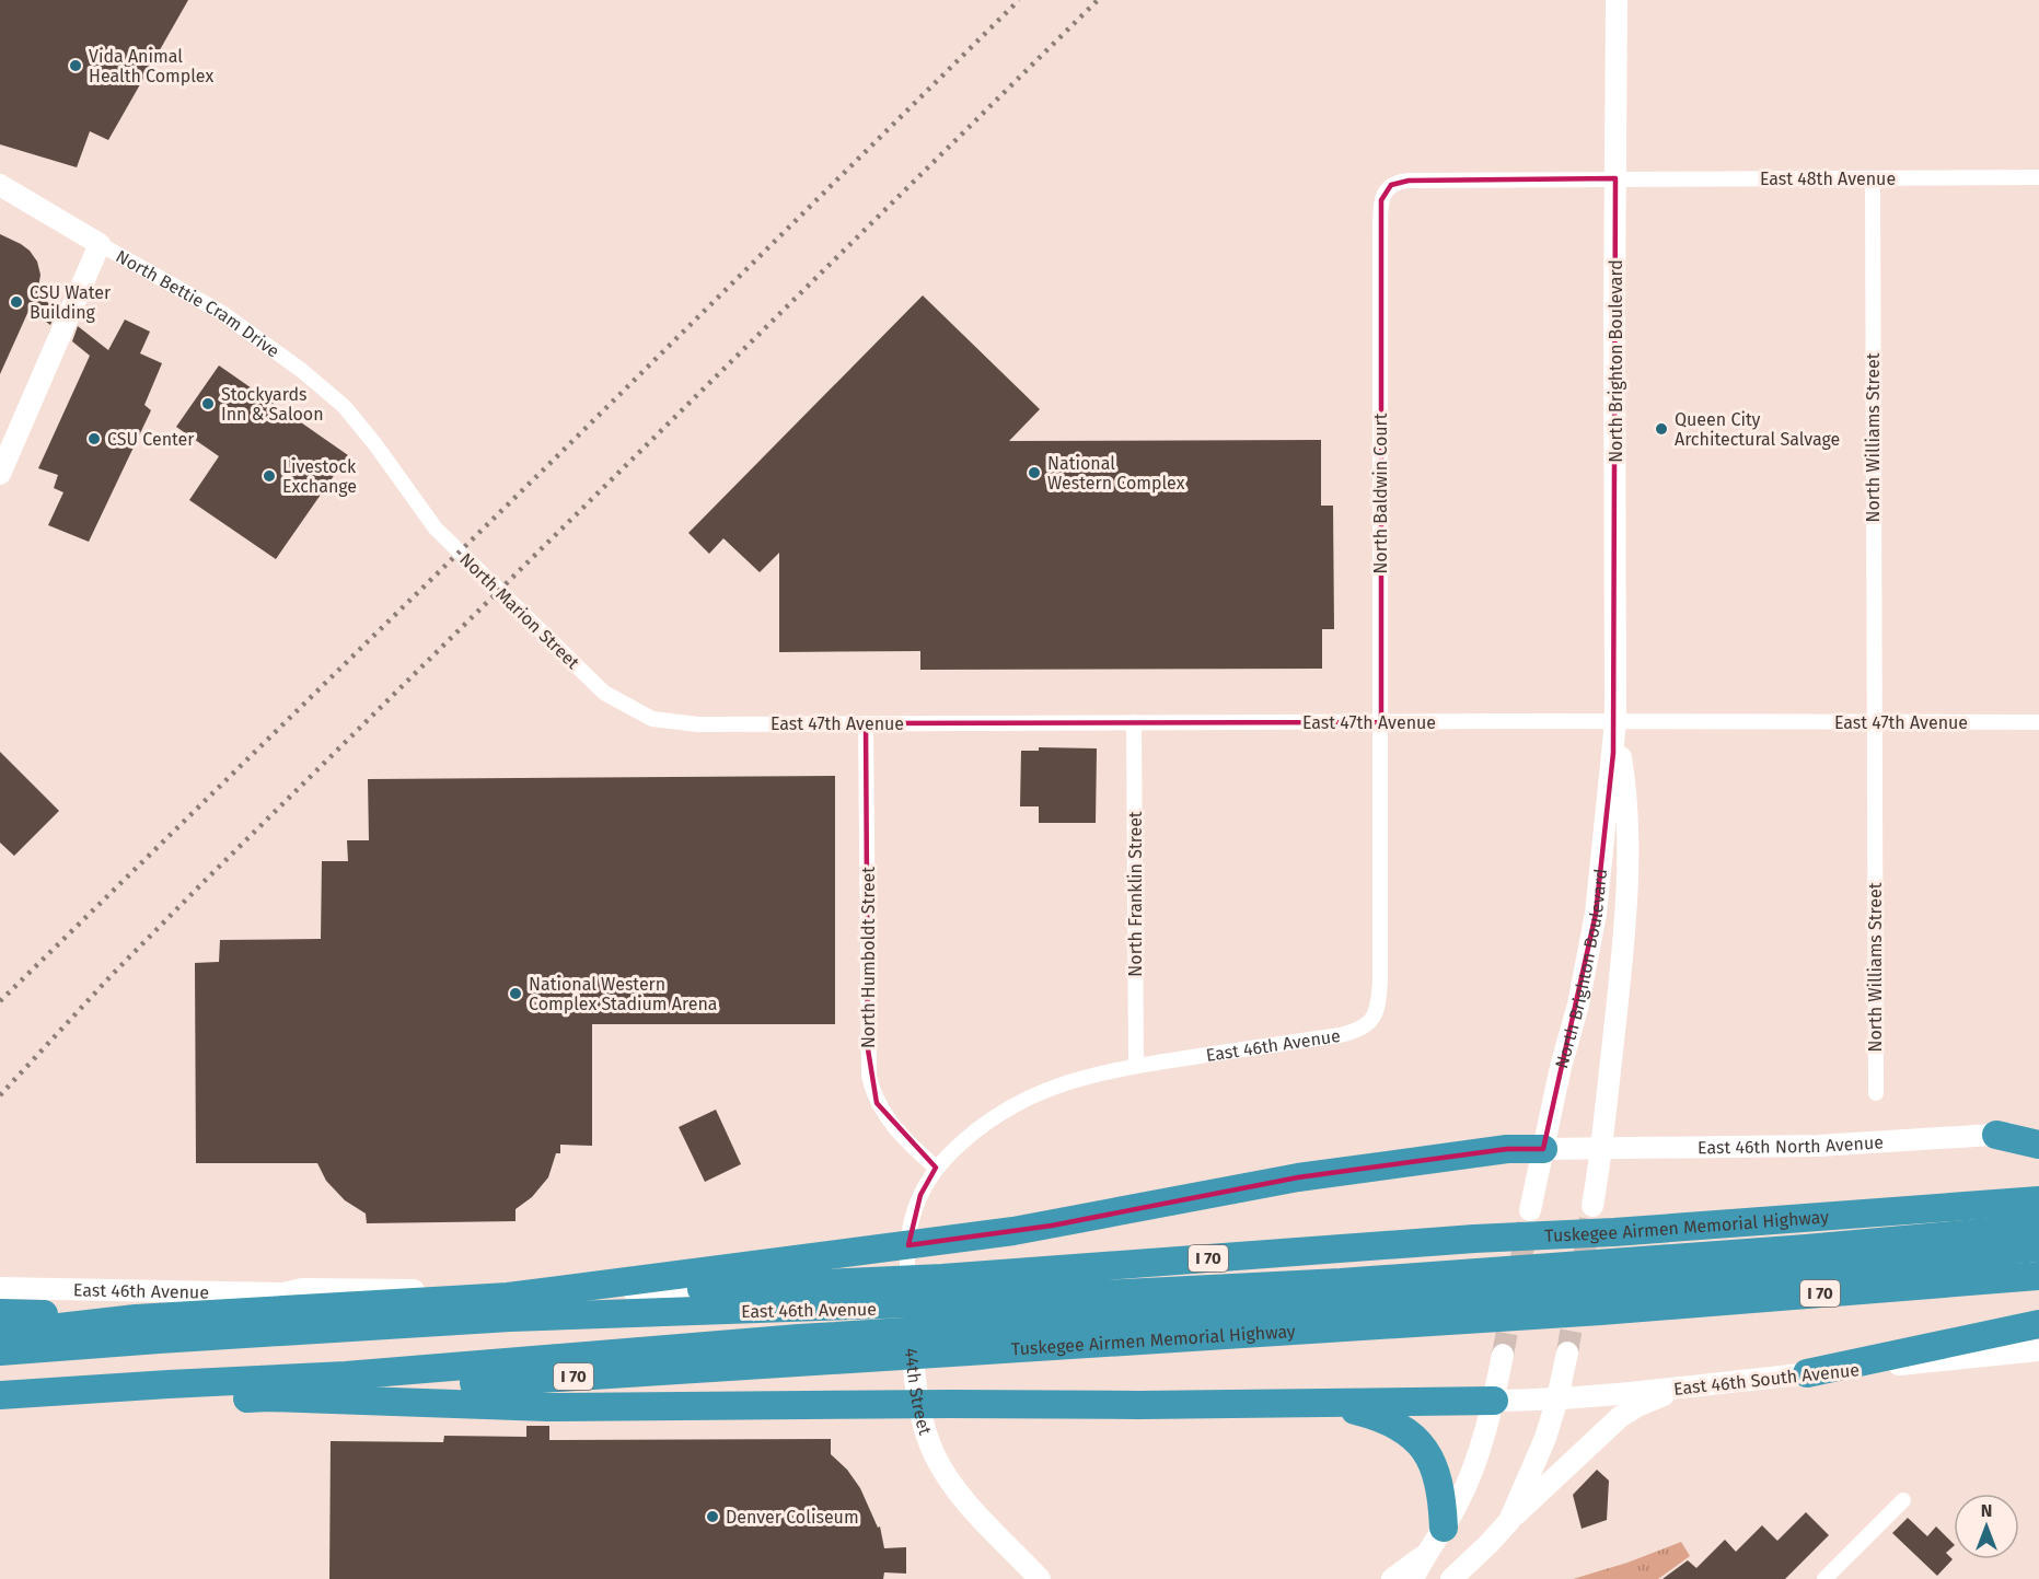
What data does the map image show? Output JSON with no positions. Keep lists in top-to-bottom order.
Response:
{
  "streets": {
    "highway": ["Tuskegee Airmen Memorial Highway", "I 70"],
    "main road": [
      "North Bettie Cram Drive",
      "North Brighton Boulevard",
      "East 46th Avenue",
      "East 46th North Avenue",
      "East 46th South Avenue",
      "44th Street"
    ],
    "street": [
      "East 48th Avenue",
      "North Williams Street",
      "North Baldwin Court",
      "North Marion Street",
      "East 47th Avenue",
      "North Franklin Street",
      "North Humboldt Street"
    ]
  },
  "crossings": [
    ["East 48th Avenue", "North Brighton Boulevard"],
    ["East 48th Avenue", "North Williams Street"],
    ["East 48th Avenue", "North Baldwin Court"],
    ["North Bettie Cram Drive", "North Marion Street"],
    ["North Brighton Boulevard", "North Baldwin Court"],
    ["North Brighton Boulevard", "East 47th Avenue"],
    ["North Brighton Boulevard", "East 46th North Avenue"],
    ["North Williams Street", "East 47th Avenue"],
    ["North Baldwin Court", "East 47th Avenue"],
    ["North Baldwin Court", "East 46th Avenue"],
    ["North Marion Street", "East 47th Avenue"],
    ["East 47th Avenue", "North Franklin Street"],
    ["East 47th Avenue", "North Humboldt Street"],
    ["North Franklin Street", "East 46th Avenue"],
    ["North Humboldt Street", "East 46th Avenue"],
    ["North Humboldt Street", "44th Street"],
    ["East 46th Avenue", "44th Street"],
    ["Tuskegee Airmen Memorial Highway", "I 70"]
  ],
  "places": [
    "Vida Animal Health Complex",
    "CSU Water Building",
    "Stockyards Inn & Saloon",
    "Queen City Architectural Salvage",
    "CSU Center",
    "National Western Complex",
    "Livestock Exchange",
    "National Western Complex Stadium Arena",
    "Denver Coliseum"
  ],
  "north": "top"
}
